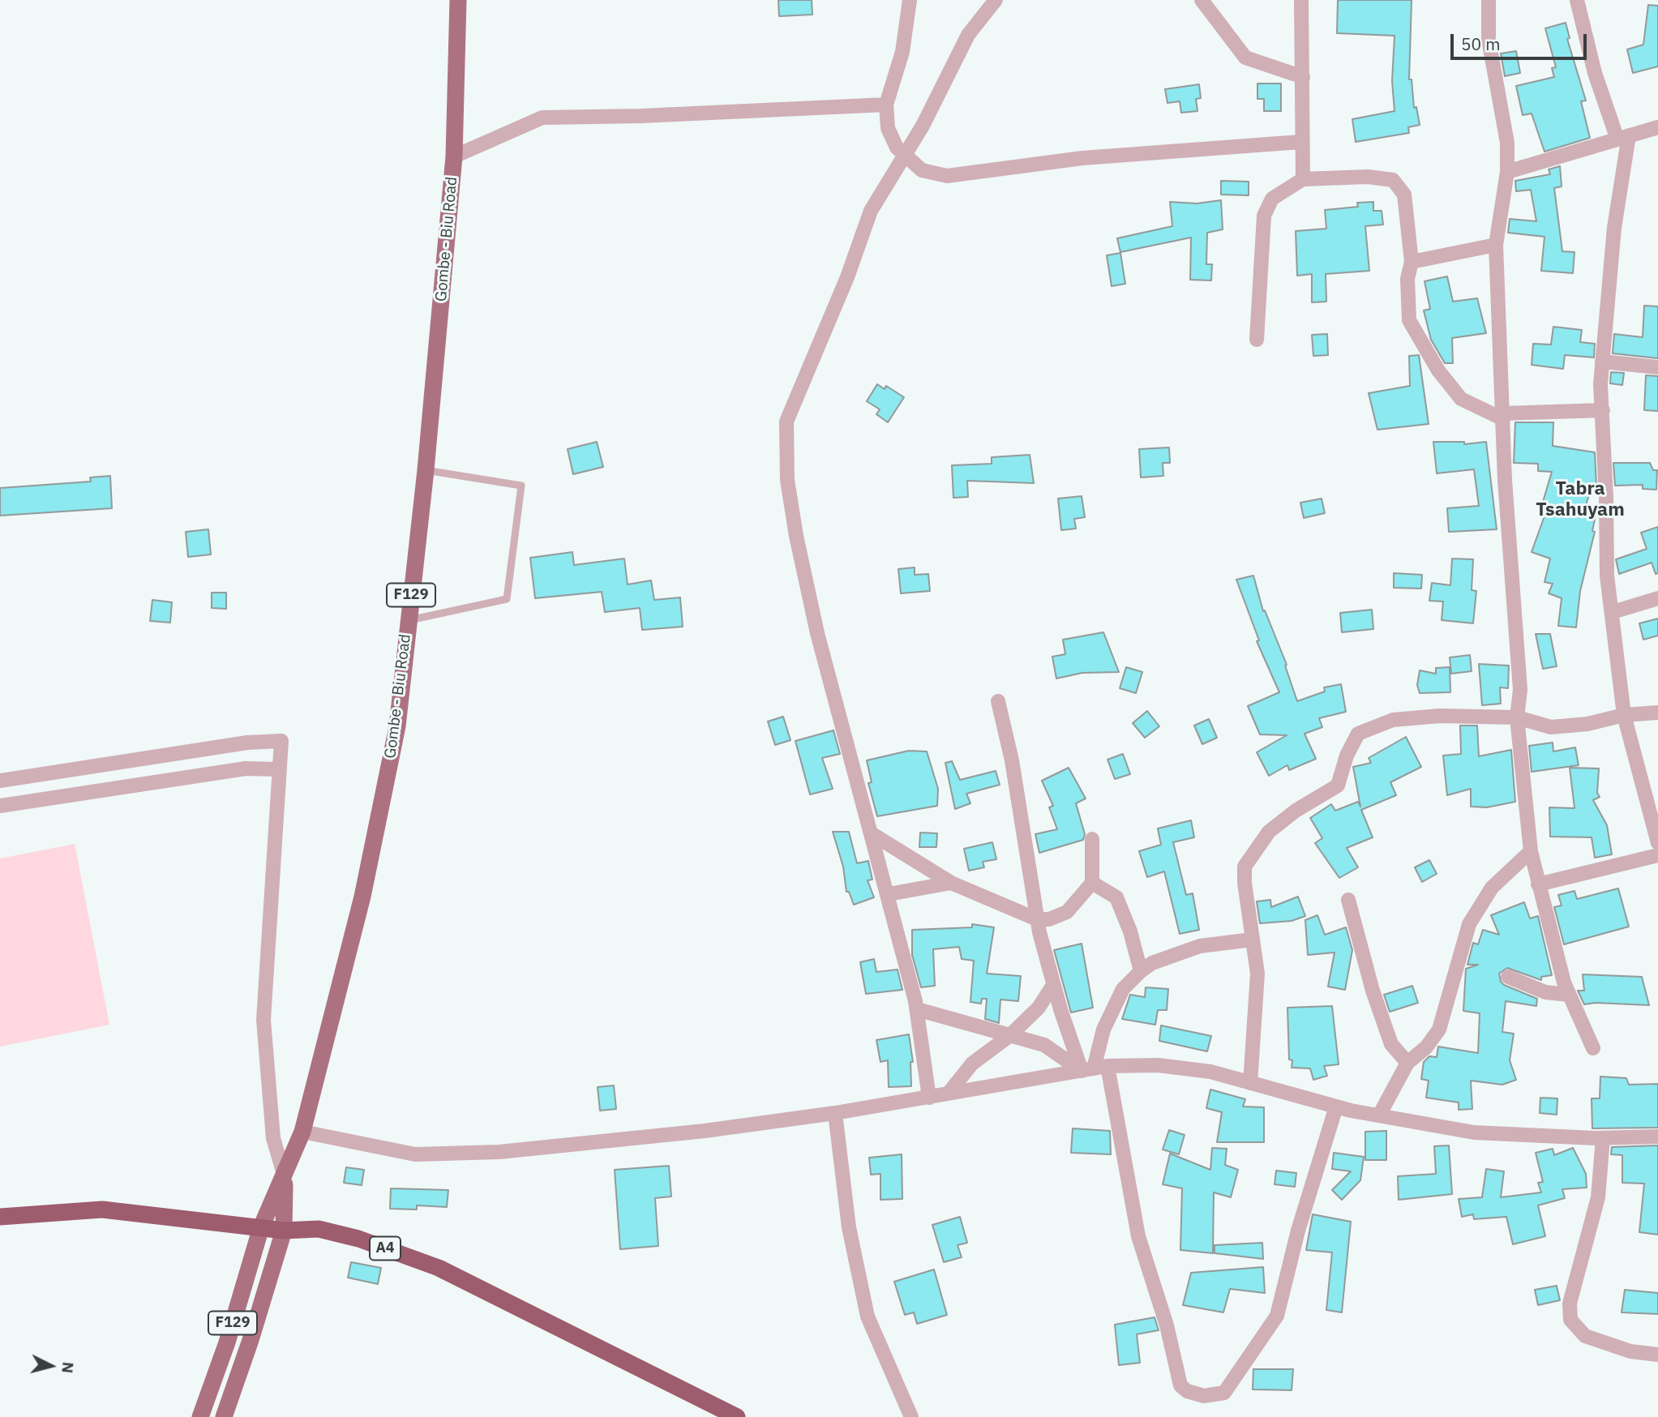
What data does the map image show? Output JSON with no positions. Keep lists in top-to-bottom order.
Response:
{
  "streets": {
    "highway": ["A4"],
    "main road": ["Gombe - Biu Road", "F129"]
  },
  "crossings": [
    ["Gombe - Biu Road", "F129"],
    ["Gombe - Biu Road", "A4"],
    ["F129", "A4"]
  ],
  "districts": ["Tabra Tsahuyam"],
  "scale_bar": "50 m",
  "north": "right"
}
